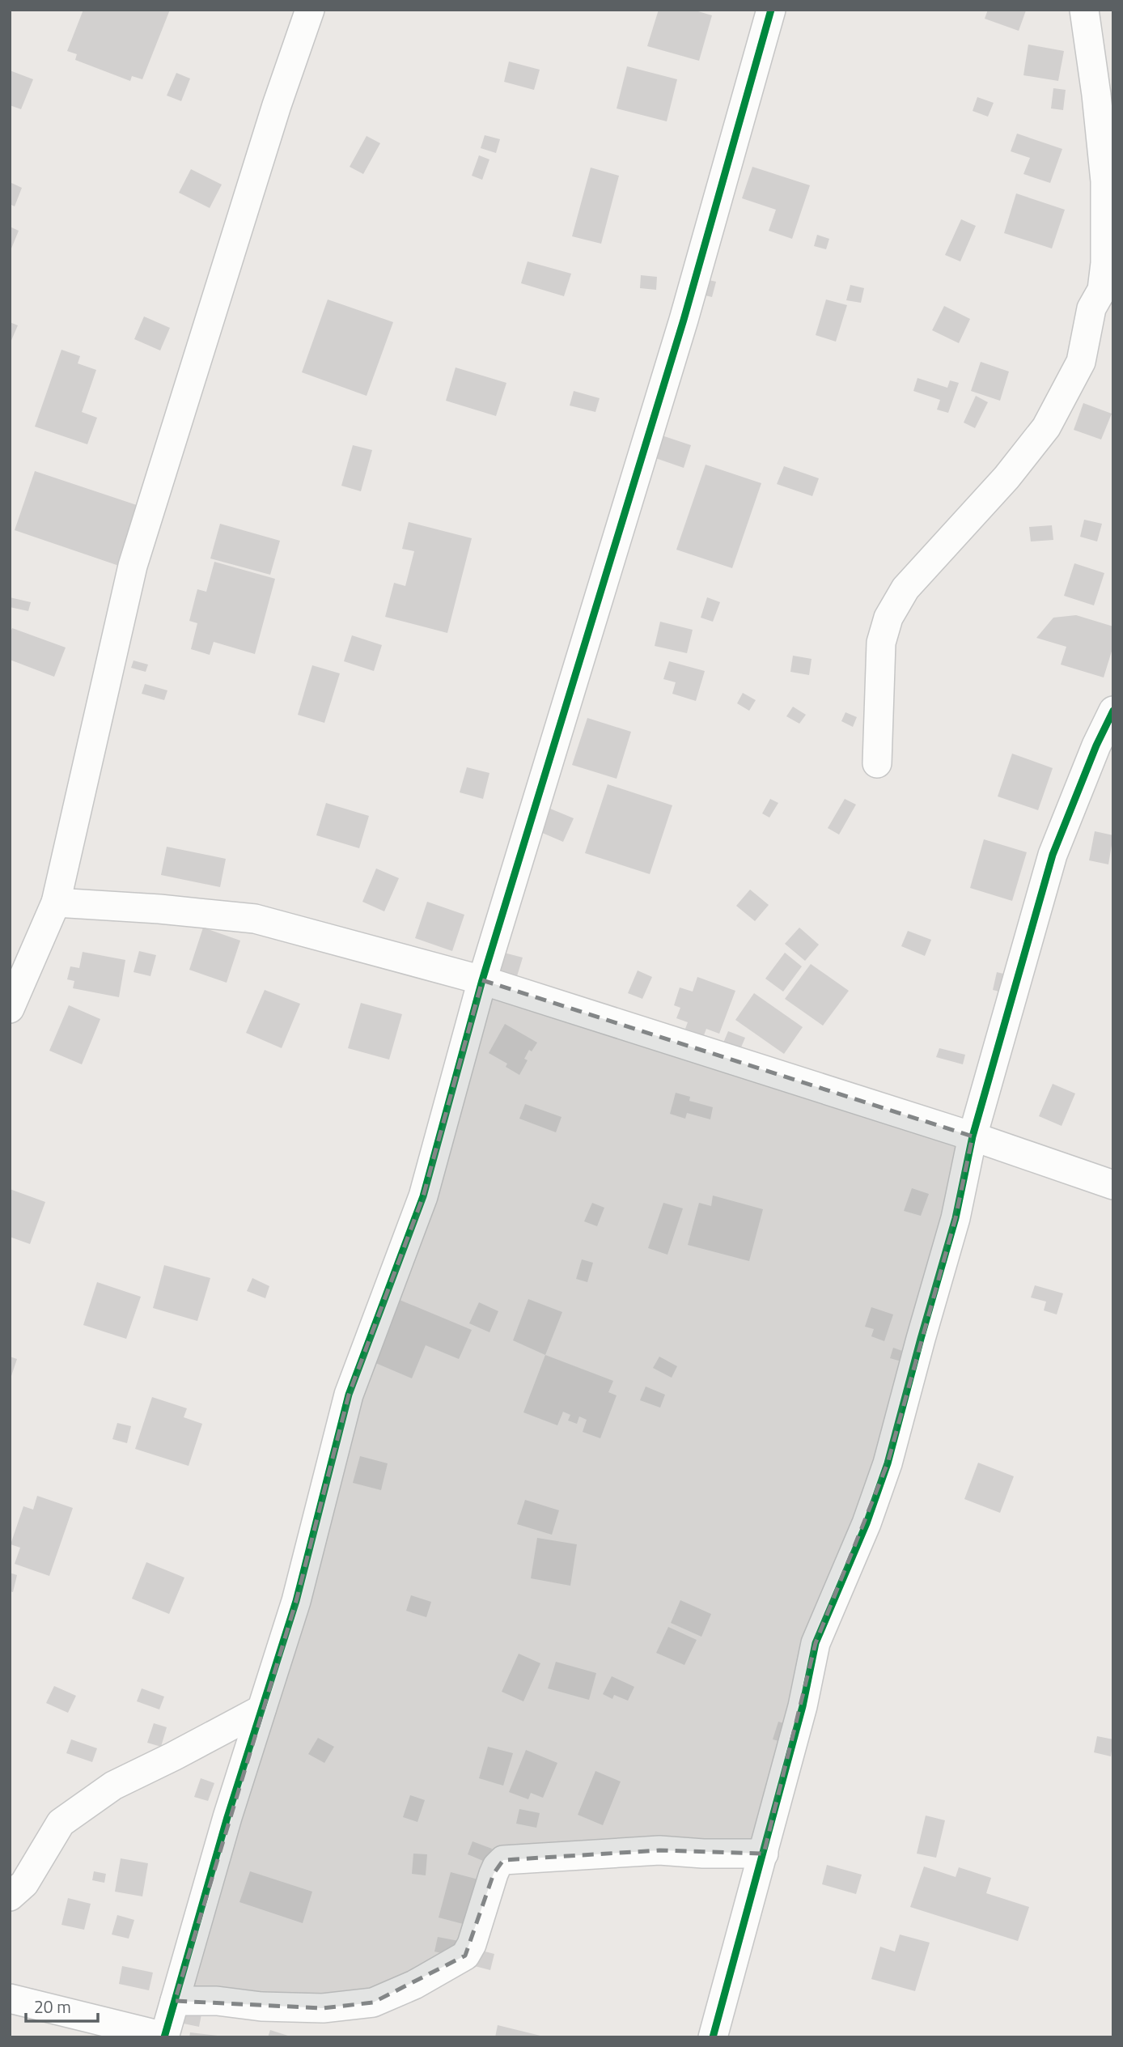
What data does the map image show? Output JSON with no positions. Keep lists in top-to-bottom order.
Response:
{
  "scale_bar": "20 m"
}
